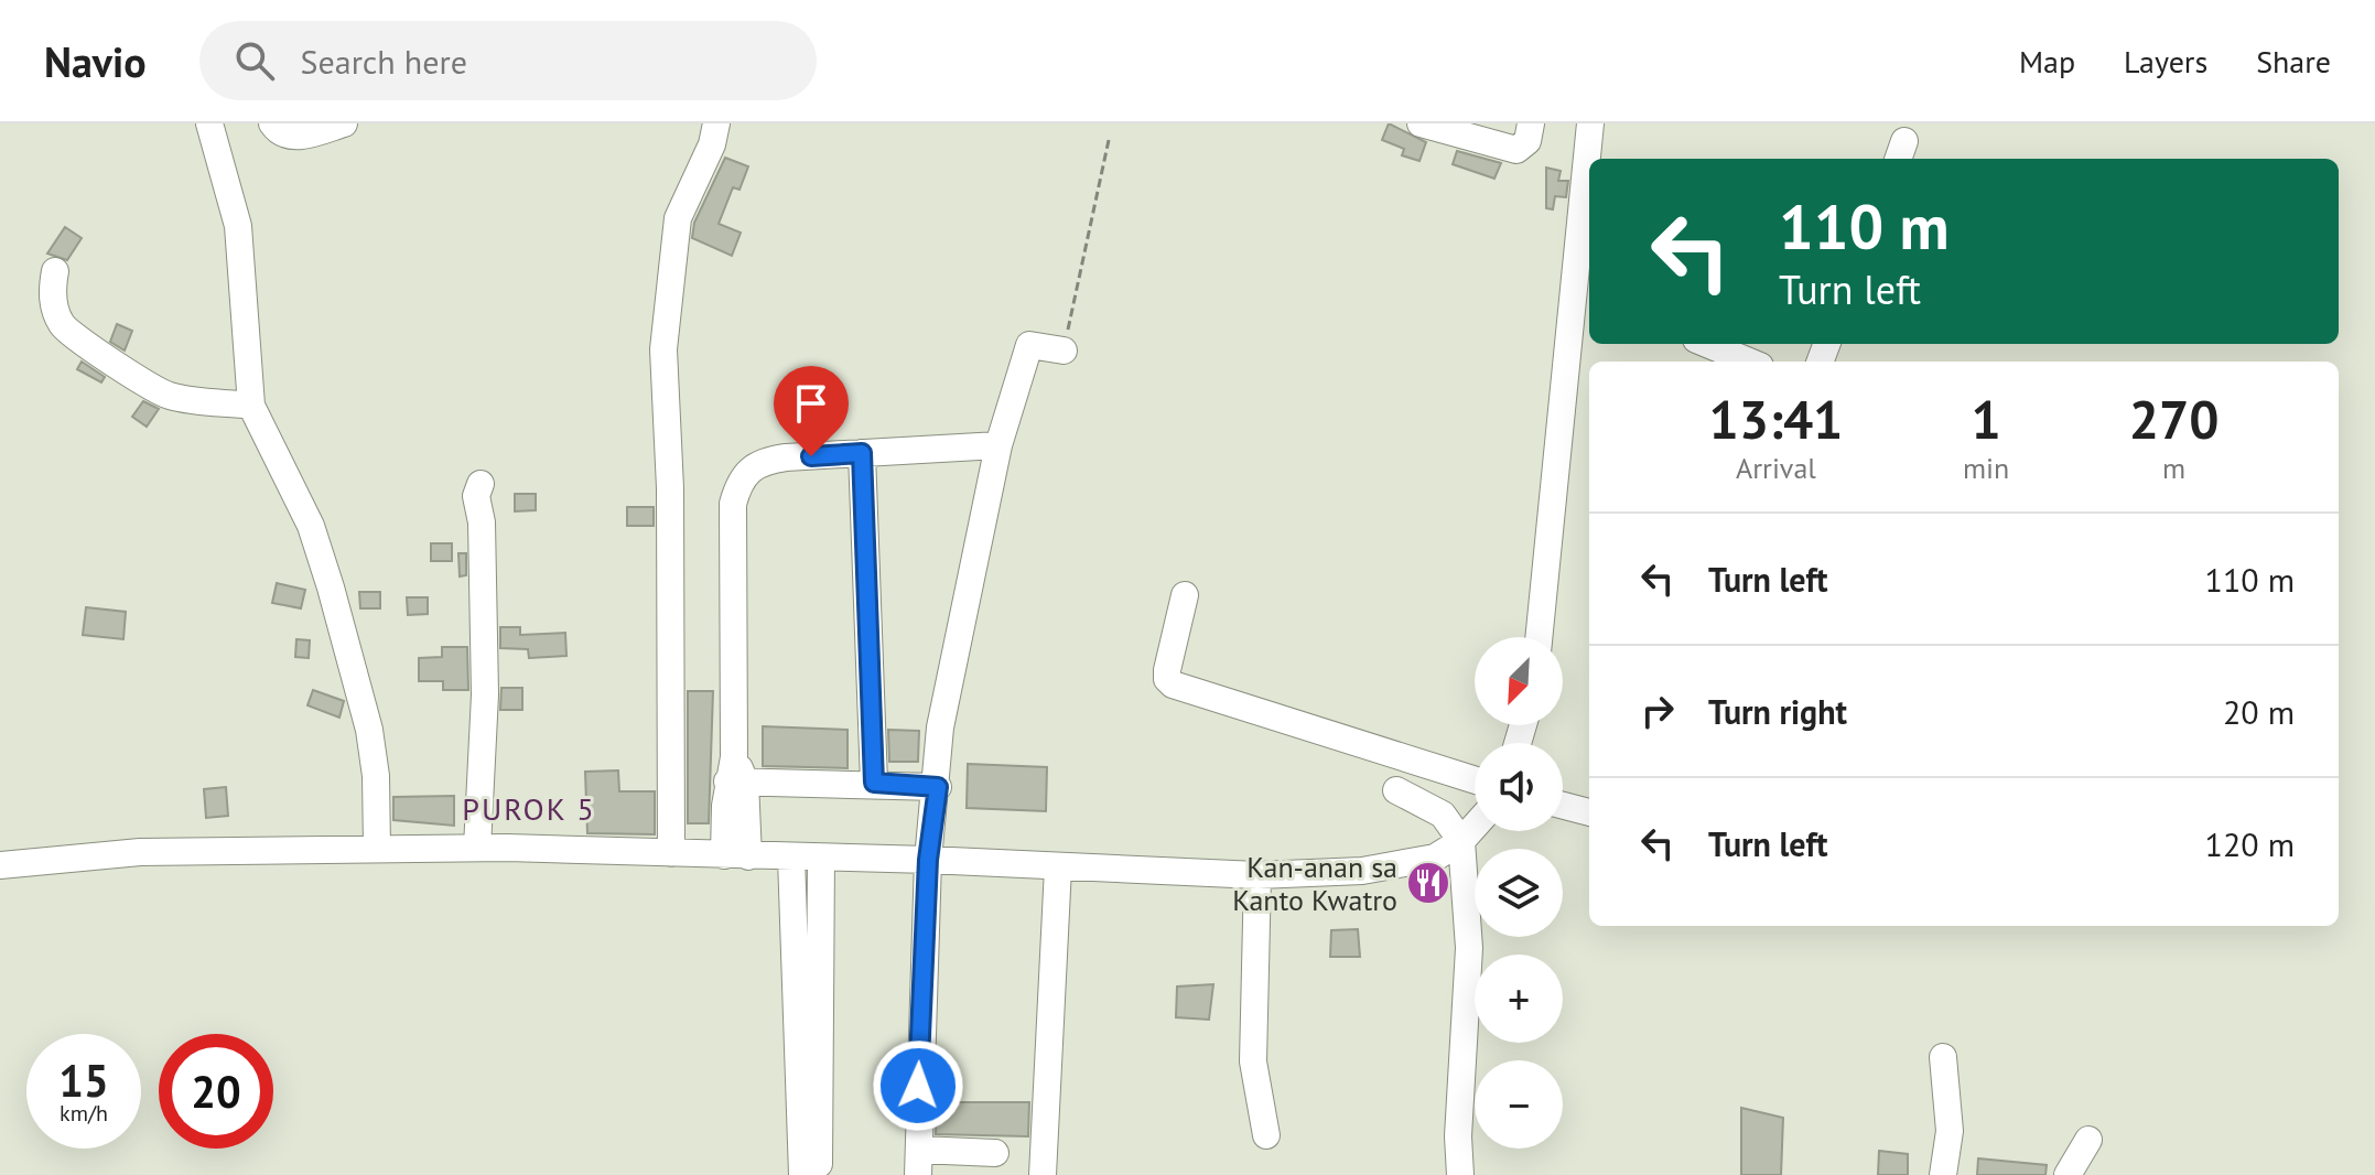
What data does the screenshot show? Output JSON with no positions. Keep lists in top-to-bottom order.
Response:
{
  "districts": ["PUROK 5"],
  "places": {
    "restaurant": ["Kan-anan sa Kanto Kwatro"]
  },
  "north": "bottom left",
  "page": {
    "header": "Navio",
    "search": "Search here",
    "nav": ["Map", "Layers", "Share"],
    "turn": ["110 m", "Turn left"],
    "eta": [
      "13:41",
      "Arrival",
      "1",
      "min",
      "270",
      "m"
    ],
    "list": [
      {
        "name": "Turn left",
        "value": "110 m"
      },
      {
        "name": "Turn right",
        "value": "20 m"
      },
      {
        "name": "Turn left",
        "value": "120 m"
      }
    ],
    "map_buttons": ["+", "−"],
    "speed": "15 km/h",
    "limit": "20"
  }
}
